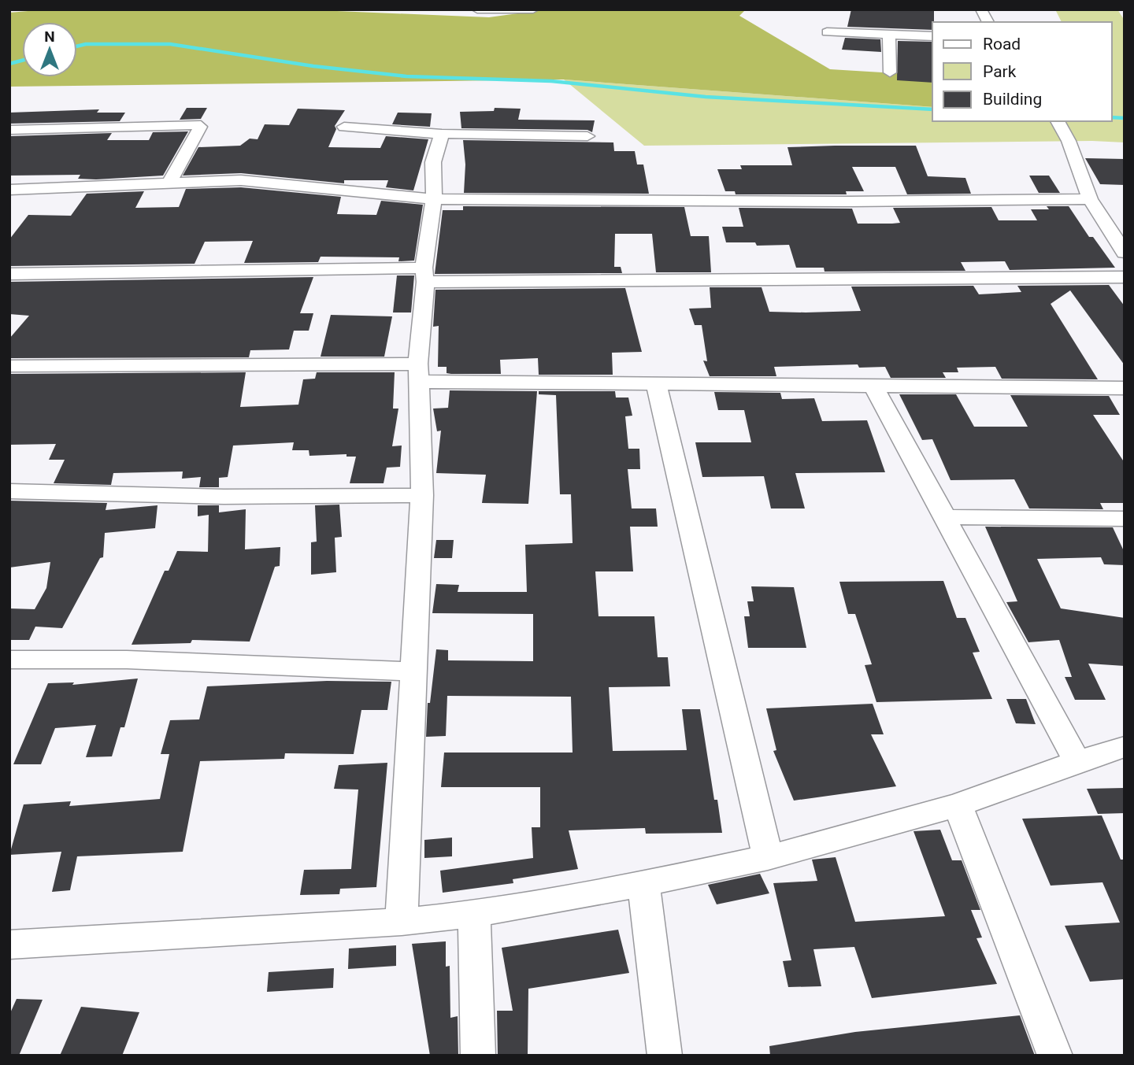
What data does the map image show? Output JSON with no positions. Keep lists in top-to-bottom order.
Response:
{
  "legend": ["Road", "Park", "Building"],
  "north": "top"
}
